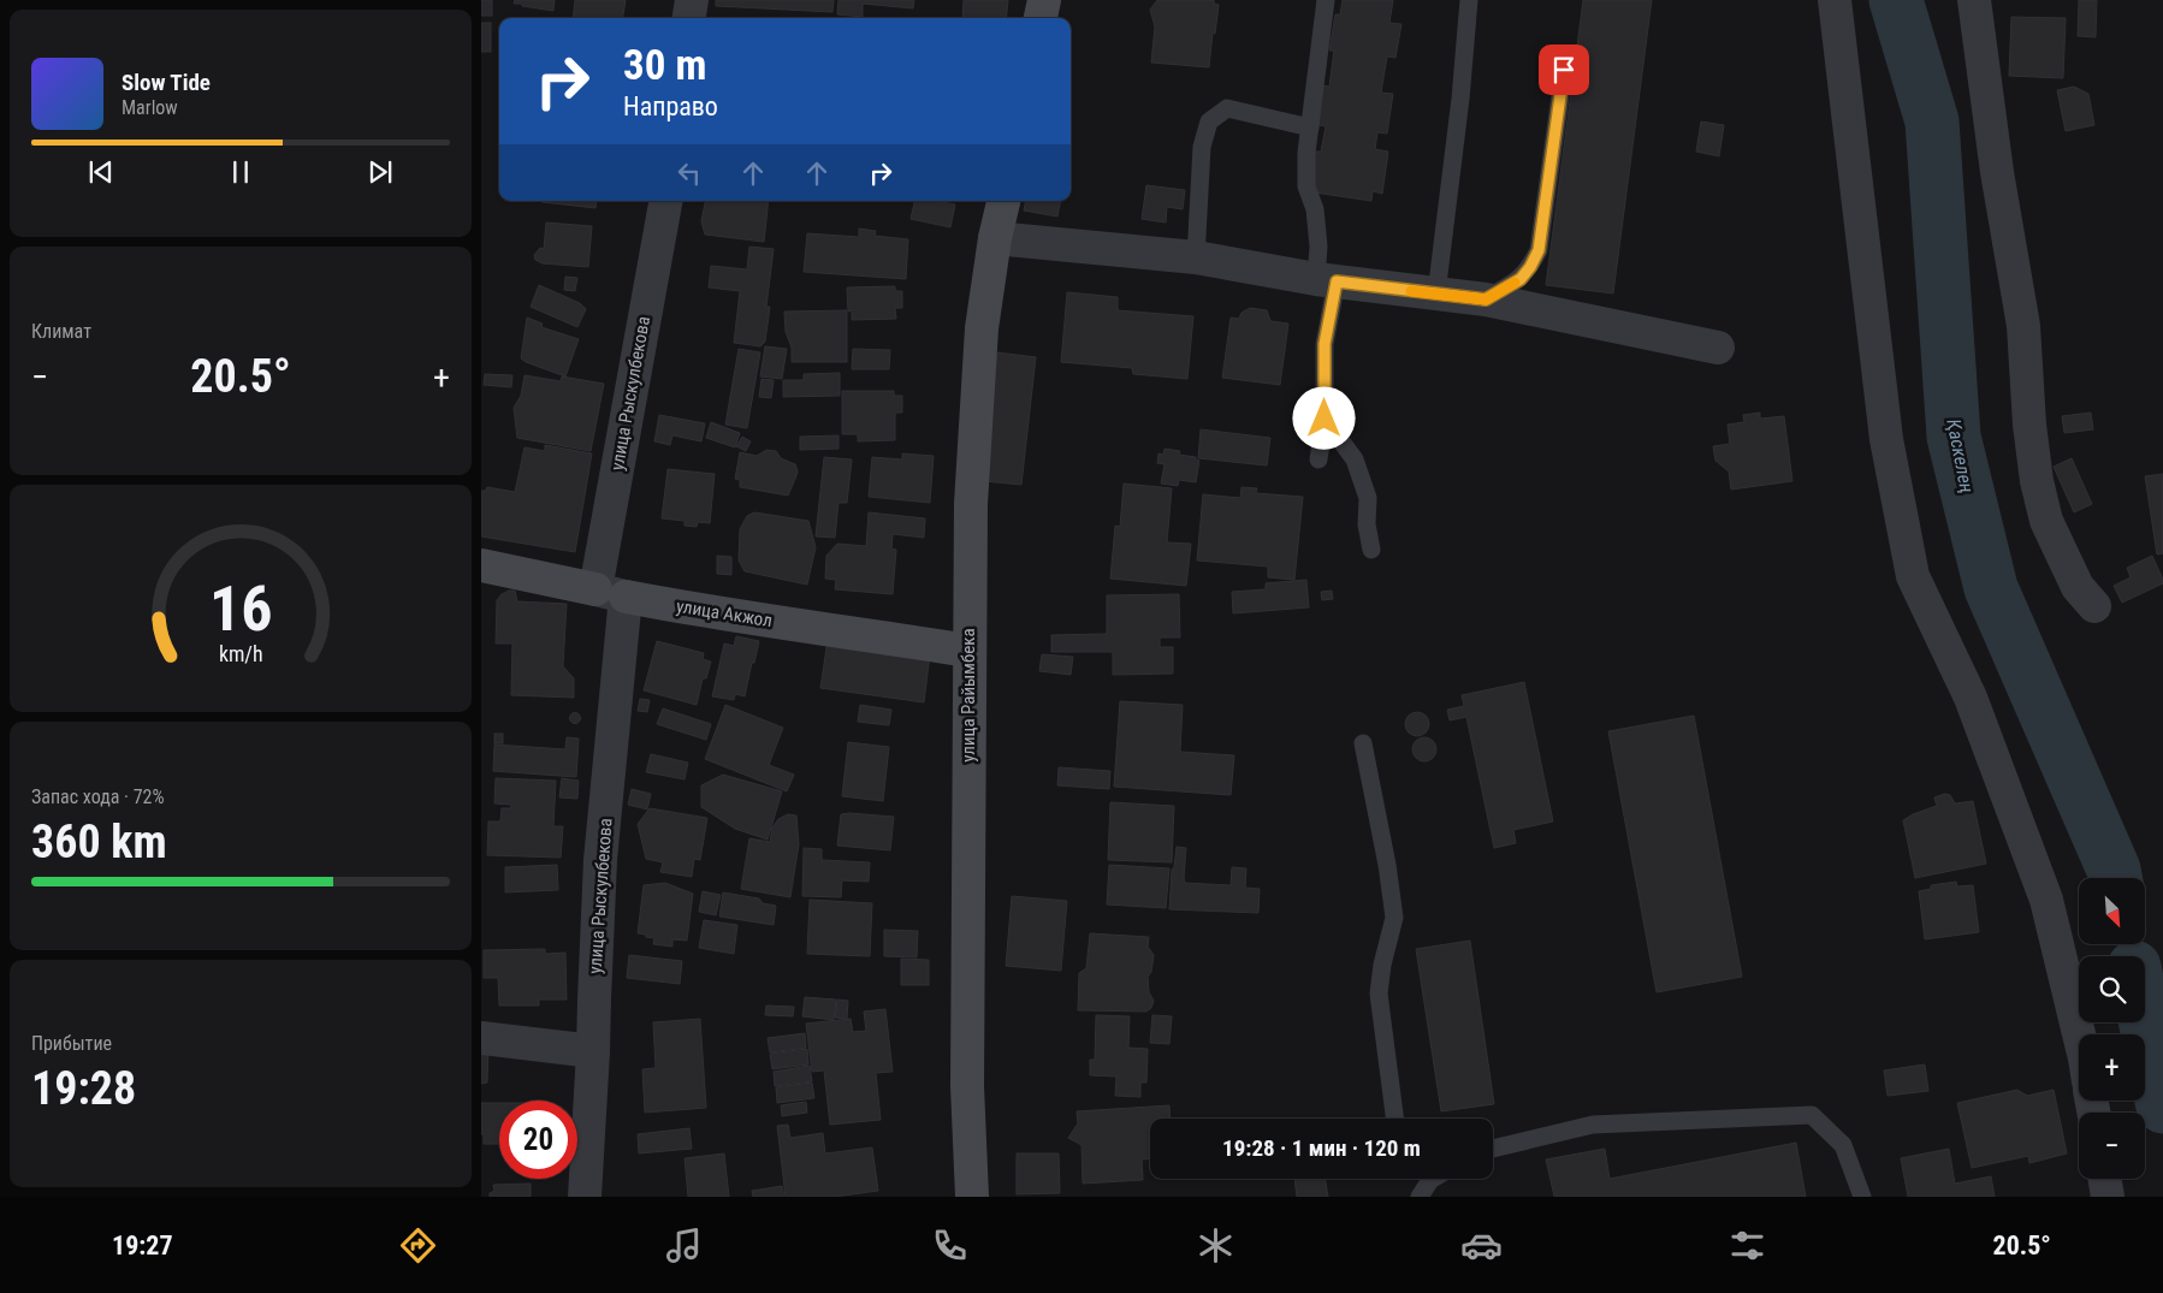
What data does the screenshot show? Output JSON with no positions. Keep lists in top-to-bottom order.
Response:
{
  "streets": {
    "street": ["улица Рыскулбекова", "улица Акжол", "улица Райымбека"]
  },
  "crossings": [
    ["улица Рыскулбекова", "улица Акжол"],
    ["улица Акжол", "улица Райымбека"]
  ],
  "water": ["Қаскелең"],
  "north": "bottom right",
  "page": {
    "turn": ["30 m", "Направо"],
    "song": ["Slow Tide", "Marlow"],
    "tile": [
      "Климат",
      ["Запас хода · 72%", "360 km"],
      ["Прибытие", "19:28"]
    ],
    "heat": ["−", "20.5°", "+"],
    "map_buttons": ["+", "−"],
    "limit": "20",
    "trip": "19:28 · 1 мин · 120 m",
    "tabs": ["19:27", "20.5°"],
    "gauge": ["16", "km/h"]
  }
}
